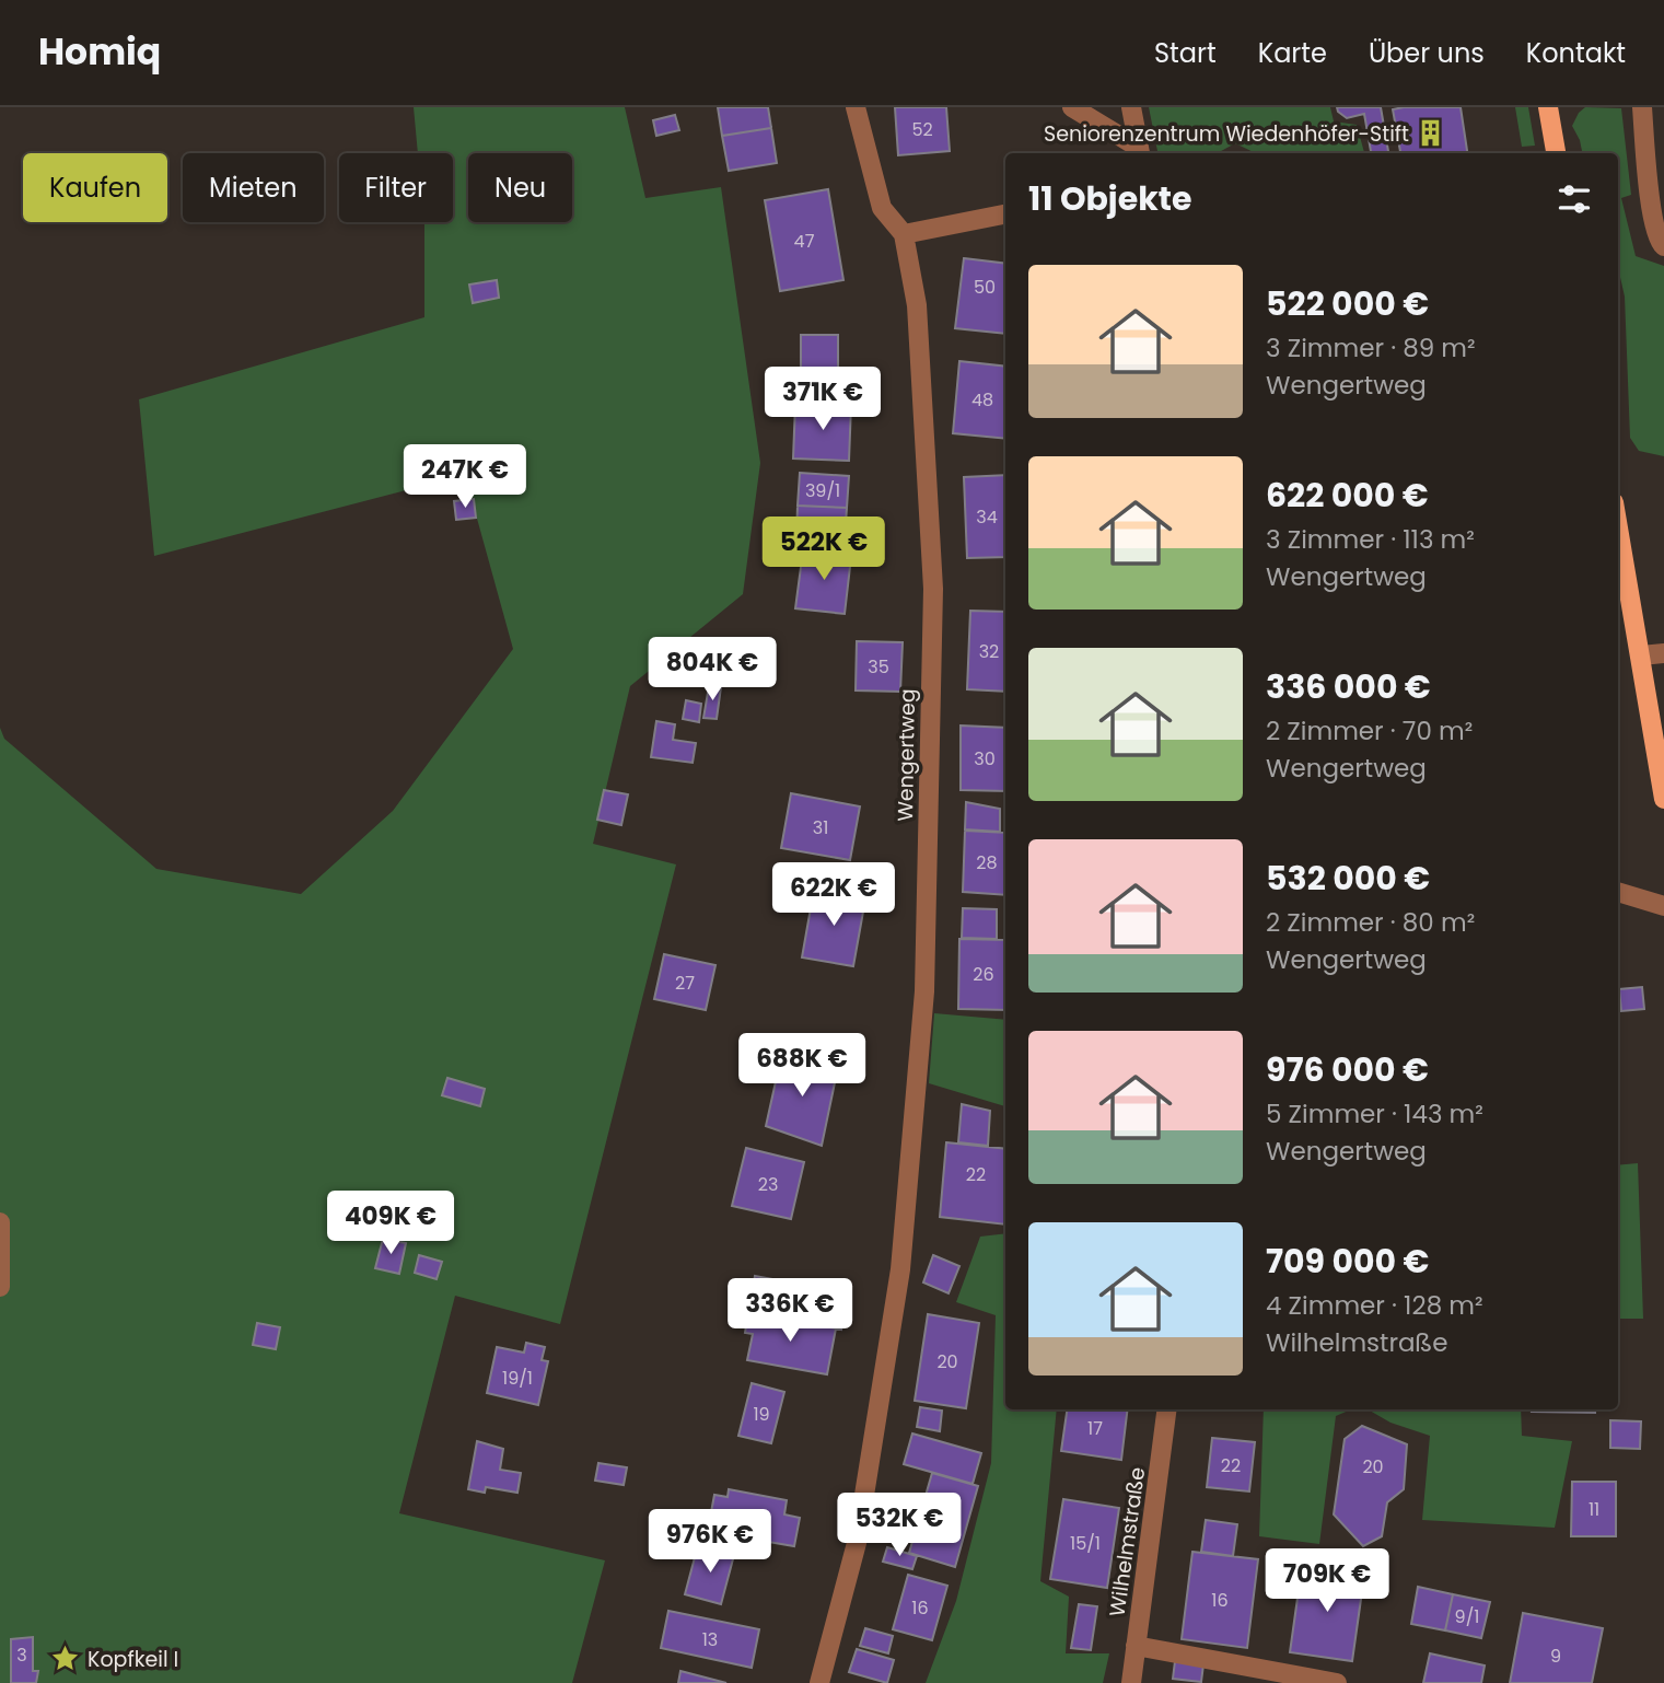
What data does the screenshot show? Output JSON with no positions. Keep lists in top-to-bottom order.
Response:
{
  "streets": {
    "street": ["Wengertweg", "Wilhelmstraße"]
  },
  "places": {
    "building": ["Seniorenzentrum Wiedenhöfer-Stift"],
    "place": ["Kopfkeil I"]
  },
  "house_numbers": [
    "52",
    "47",
    "50",
    "48",
    "39/1",
    "34",
    "32",
    "35",
    "30",
    "31",
    "28",
    "26",
    "27",
    "22",
    "23",
    "20",
    "19/1",
    "19",
    "17",
    "22",
    "20",
    "11",
    "15/1",
    "16",
    "16",
    "9/1",
    "13",
    "3",
    "9"
  ],
  "page": {
    "header": "Homiq",
    "nav": [
      "Start",
      "Karte",
      "Über uns",
      "Kontakt"
    ],
    "chip": [
      "Kaufen",
      "Mieten",
      "Filter",
      "Neu"
    ],
    "heading": "11 Objekte",
    "list": [
      {
        "name": "522 000 €",
        "note": "3 Zimmer · 89 m² · Wengertweg"
      },
      {
        "name": "622 000 €",
        "note": "3 Zimmer · 113 m² · Wengertweg"
      },
      {
        "name": "336 000 €",
        "note": "2 Zimmer · 70 m² · Wengertweg"
      },
      {
        "name": "532 000 €",
        "note": "2 Zimmer · 80 m² · Wengertweg"
      },
      {
        "name": "976 000 €",
        "note": "5 Zimmer · 143 m² · Wengertweg"
      },
      {
        "name": "709 000 €",
        "note": "4 Zimmer · 128 m² · Wilhelmstraße"
      }
    ],
    "price": [
      "371K €",
      "247K €",
      "522K €",
      "804K €",
      "622K €",
      "688K €",
      "409K €",
      "336K €",
      "532K €",
      "976K €",
      "709K €"
    ]
  }
}
